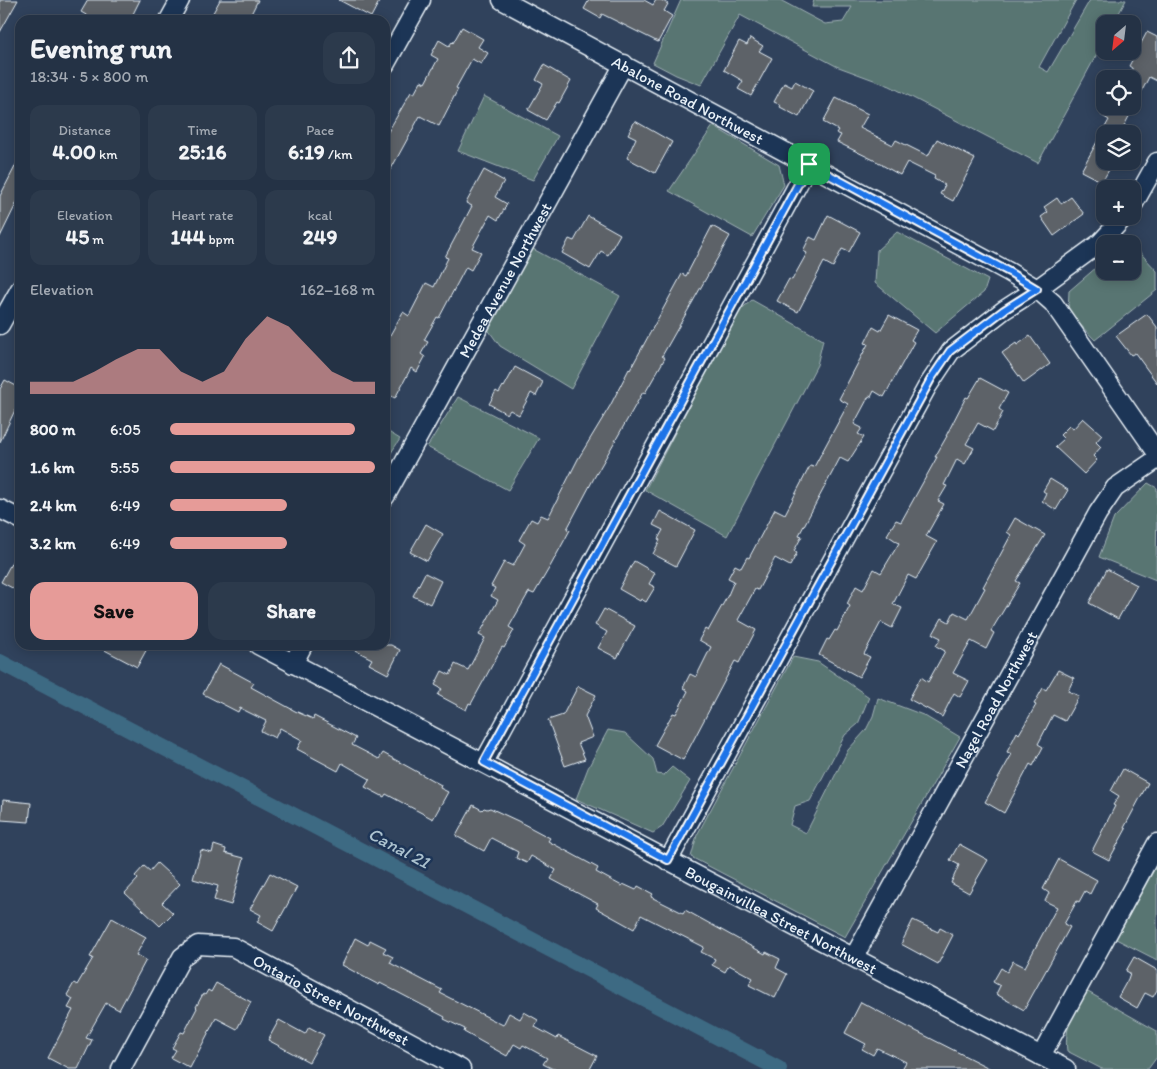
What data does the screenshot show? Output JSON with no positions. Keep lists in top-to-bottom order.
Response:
{
  "streets": {
    "street": [
      "Abalone Road Northwest",
      "Medea Avenue Northwest",
      "Nagel Road Northwest",
      "Bougainvillea Street Northwest",
      "Ontario Street Northwest"
    ]
  },
  "crossings": [
    ["Abalone Road Northwest", "Medea Avenue Northwest"],
    ["Nagel Road Northwest", "Bougainvillea Street Northwest"]
  ],
  "water": ["Canal 21"],
  "north": "bottom left",
  "page": {
    "map_buttons": ["+", "−"],
    "heading": ["Evening run", "18:34 · 5 × 800 m"],
    "stats": [
      ["Distance", "4.00 km"],
      ["Time", "25:16"],
      ["Pace", "6:19 /km"],
      ["Elevation", "45 m"],
      ["Heart rate", "144 bpm"],
      ["kcal", "249"]
    ],
    "chart": ["Elevation", "162–168 m"],
    "list": [
      {
        "name": "800 m",
        "note": "6:05"
      },
      {
        "name": "1.6 km",
        "note": "5:55"
      },
      {
        "name": "2.4 km",
        "note": "6:49"
      },
      {
        "name": "3.2 km",
        "note": "6:49"
      }
    ],
    "buttons": ["Save", "Share"]
  }
}
